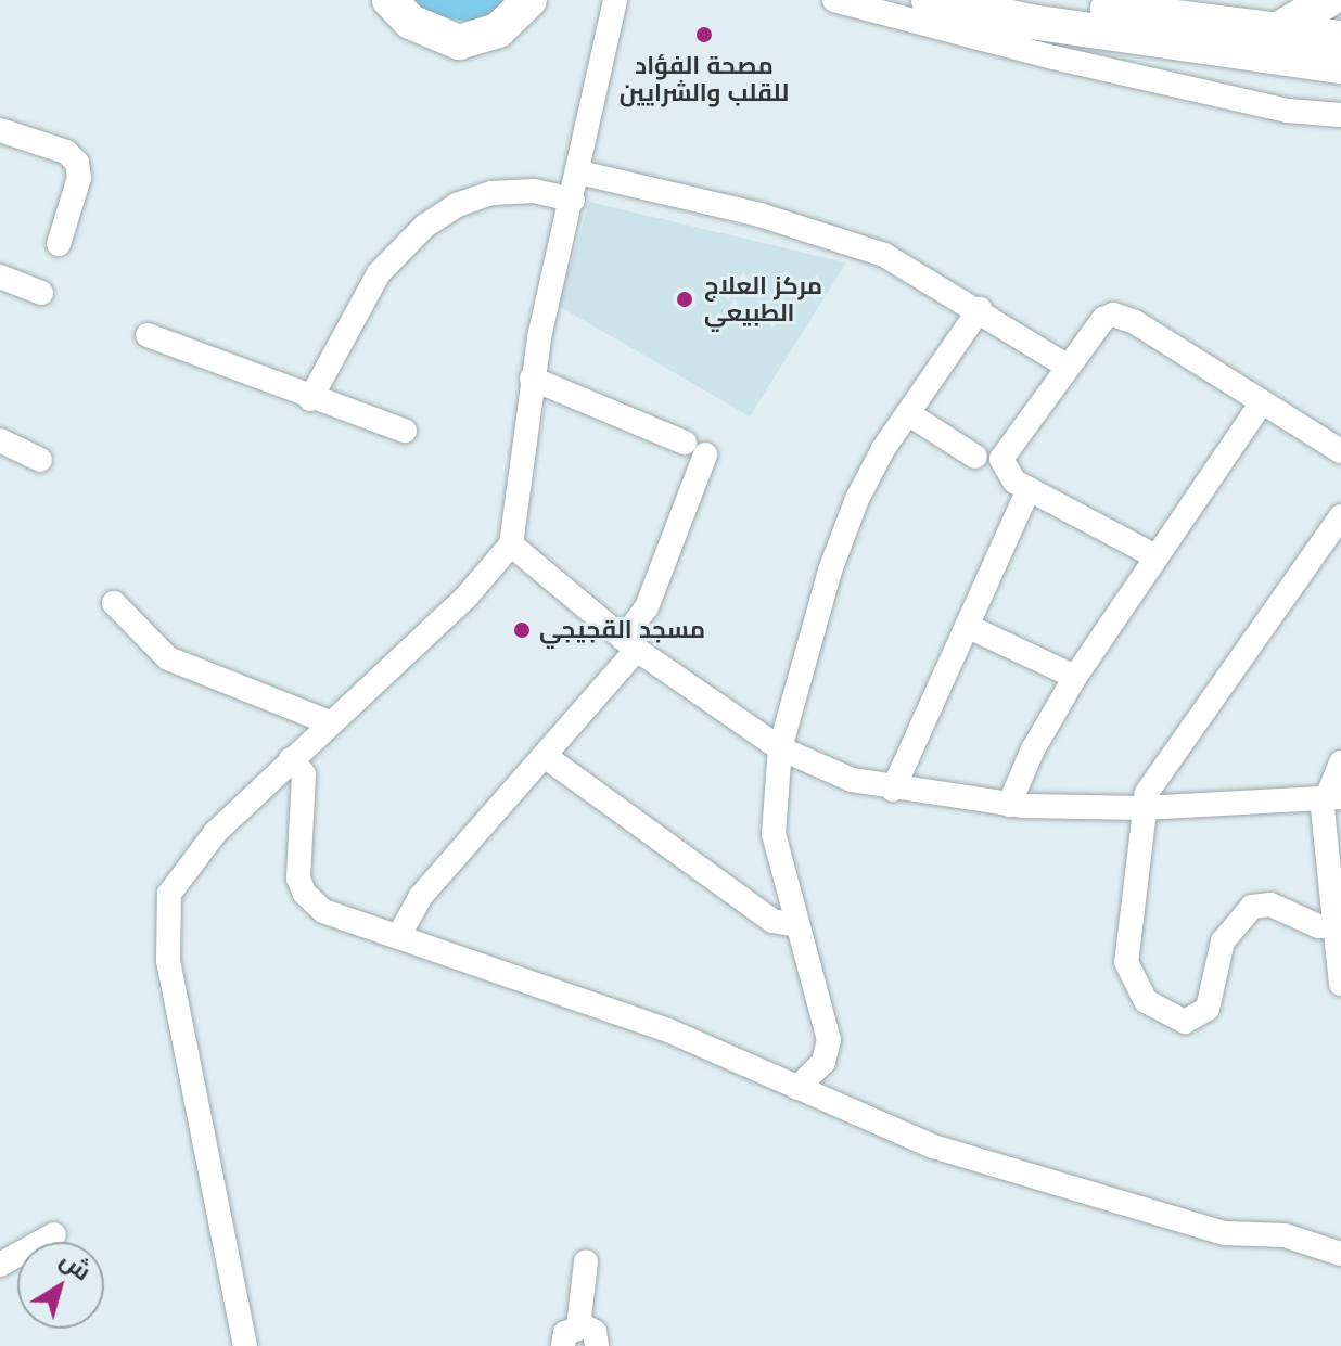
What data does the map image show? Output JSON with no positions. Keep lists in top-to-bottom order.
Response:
{
  "places": ["مصحة الفؤاد للقلب والشرايين", "مركز العلاج الطبيعي", "مسجد القجيجي"],
  "north": "top right"
}
